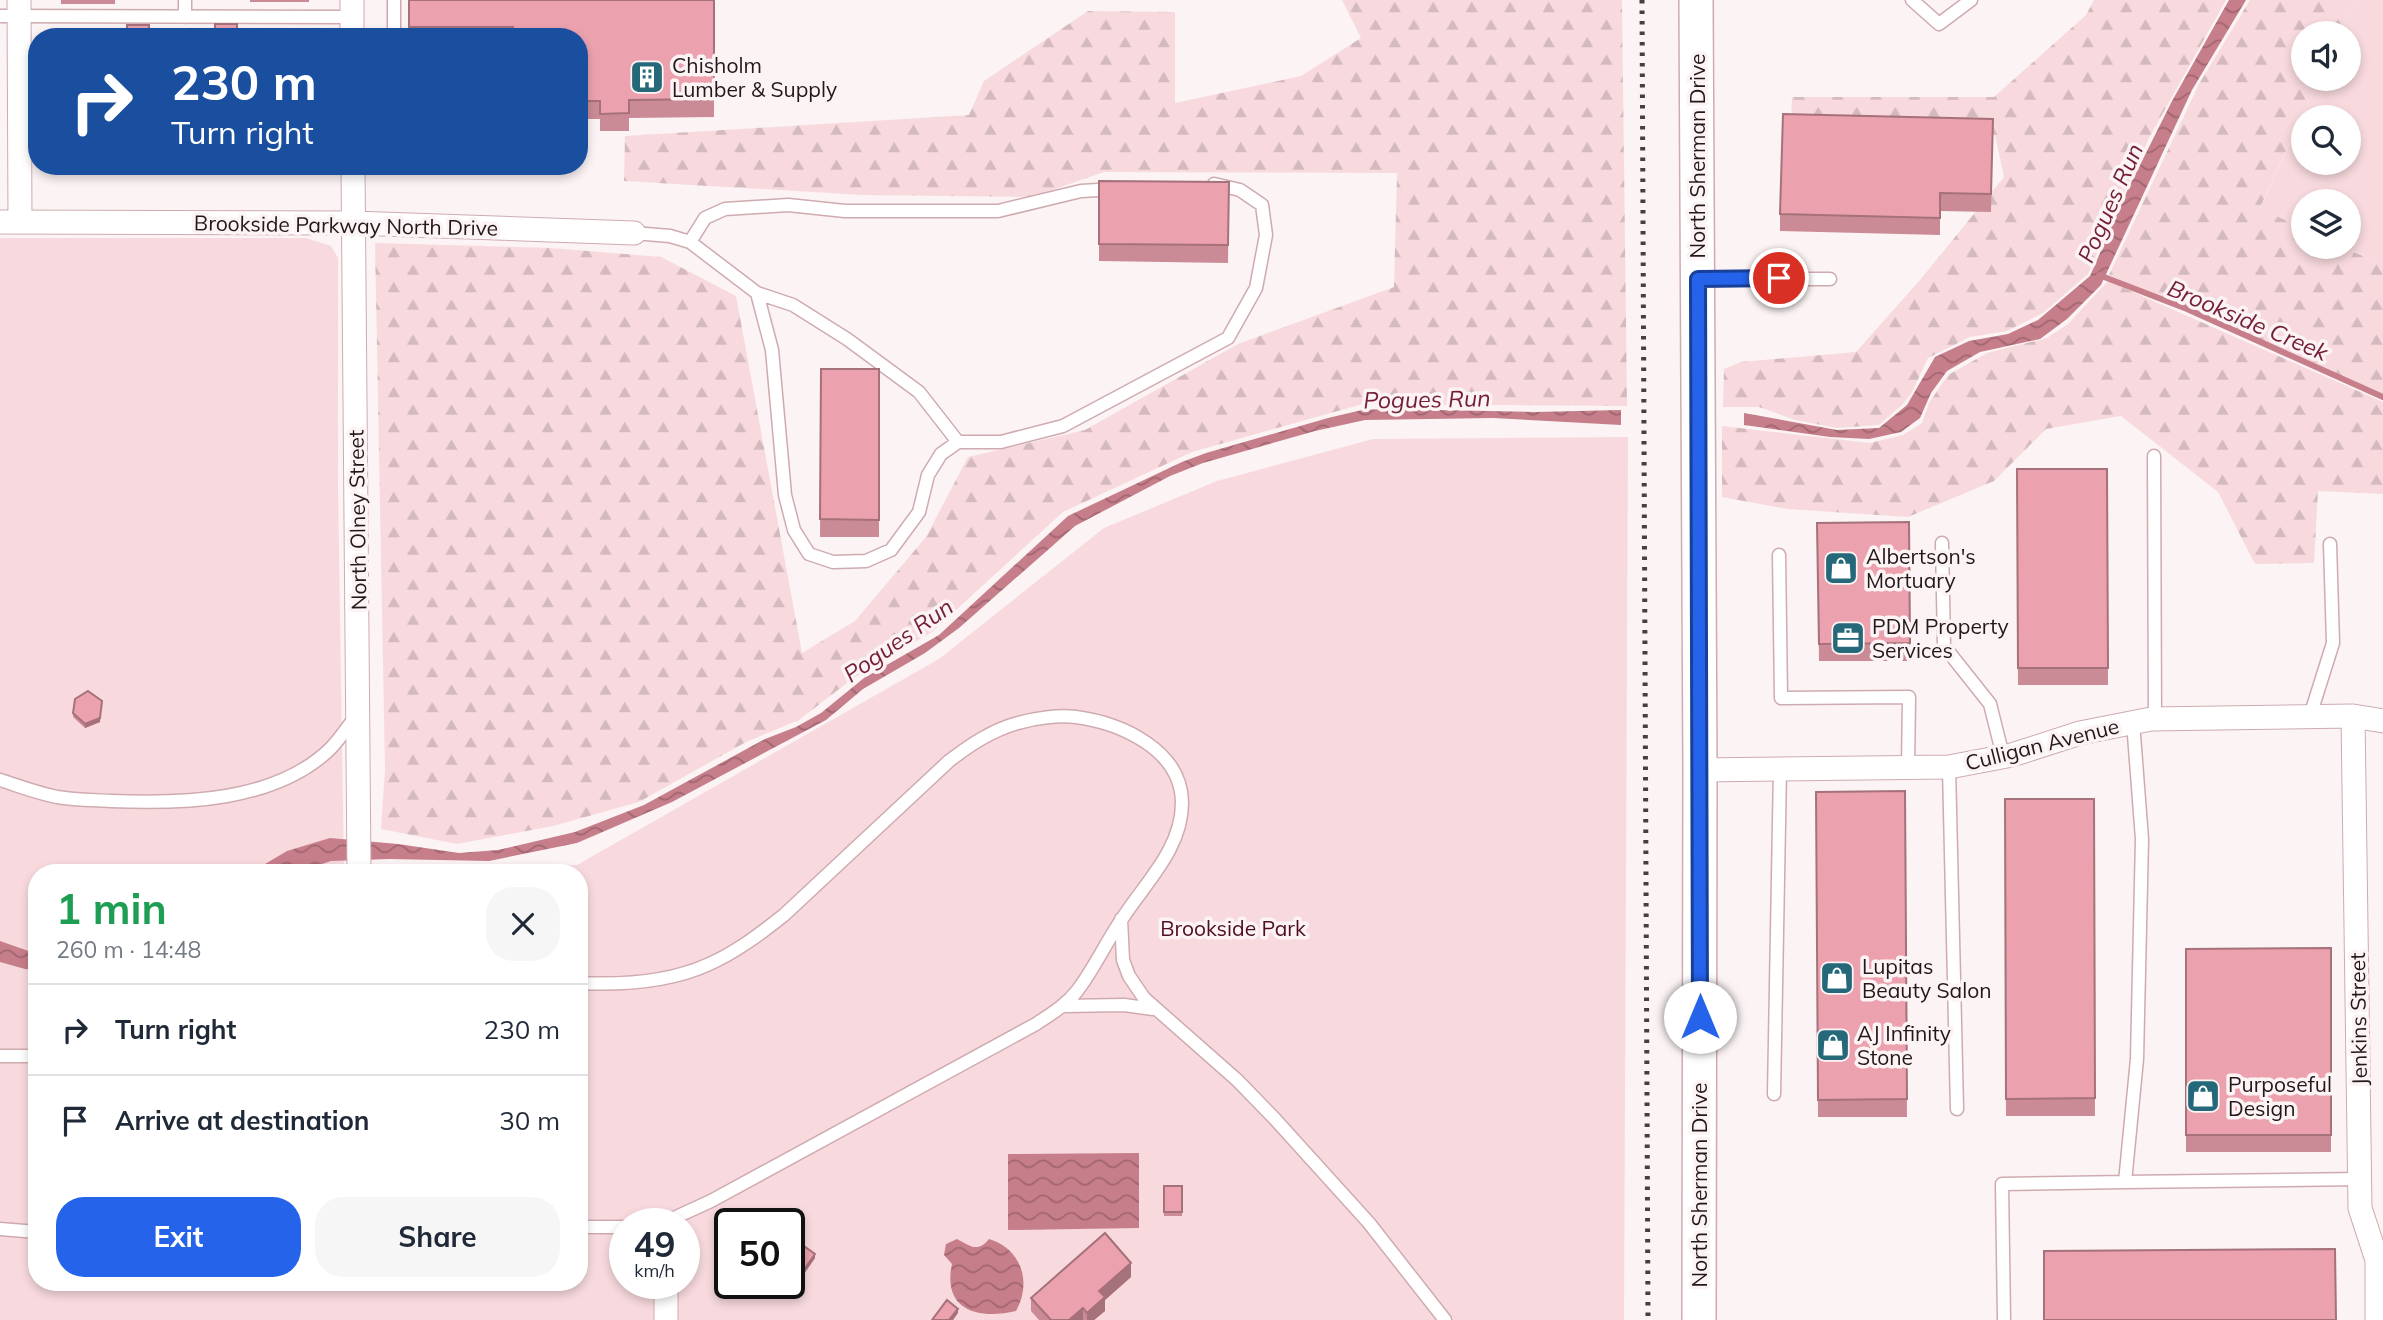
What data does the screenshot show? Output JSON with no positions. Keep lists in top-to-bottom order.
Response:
{
  "streets": {
    "main road": ["North Sherman Drive"],
    "street": [
      "Brookside Parkway North Drive",
      "North Olney Street",
      "Culligan Avenue",
      "Jenkins Street"
    ]
  },
  "crossings": [
    ["North Sherman Drive", "Culligan Avenue"],
    ["Brookside Parkway North Drive", "North Olney Street"],
    ["Culligan Avenue", "Jenkins Street"]
  ],
  "water": ["Pogues Run", "Brookside Creek"],
  "parks": ["Brookside Park"],
  "places": {
    "building": ["Chisholm Lumber & Supply"],
    "shop": [
      "Albertson's Mortuary",
      "Lupitas Beauty Salon",
      "AJ Infinity Stone",
      "Purposeful Design"
    ],
    "office": ["PDM Property Services"]
  },
  "page": {
    "turn": ["230 m", "Turn right"],
    "heading": ["1 min", "260 m · 14:48"],
    "list": [
      {
        "name": "Turn right",
        "value": "230 m"
      },
      {
        "name": "Arrive at destination",
        "value": "30 m"
      }
    ],
    "buttons": ["Exit", "Share"],
    "speed": "49 km/h",
    "limit": "50"
  }
}
